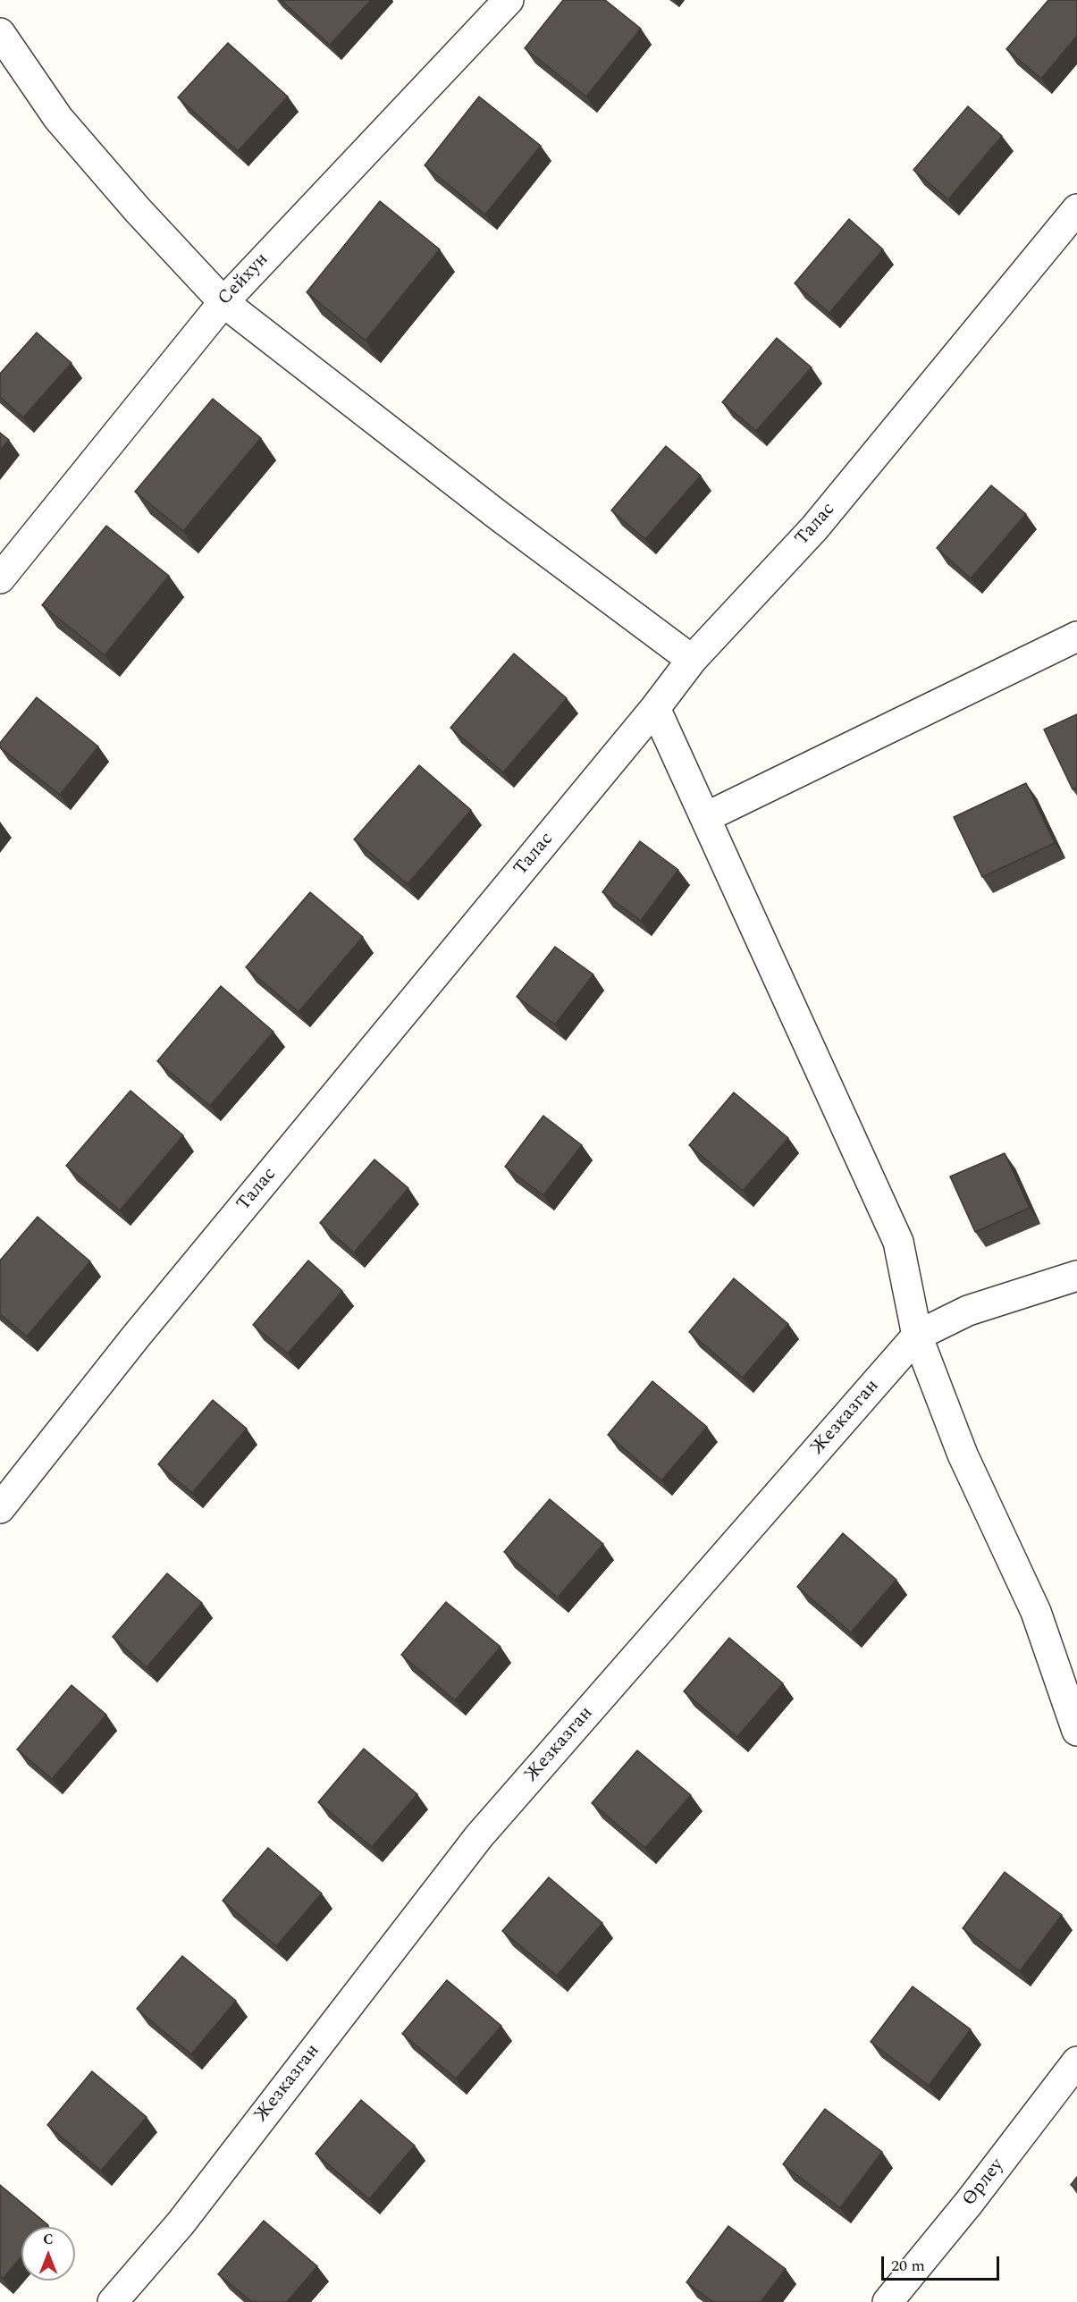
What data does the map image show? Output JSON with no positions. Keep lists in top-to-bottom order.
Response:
{
  "streets": {
    "street": [
      "Сейхун",
      "Талас",
      "Жезказган",
      "Өрлеу"
    ]
  },
  "scale_bar": "20 m",
  "north": "top"
}
